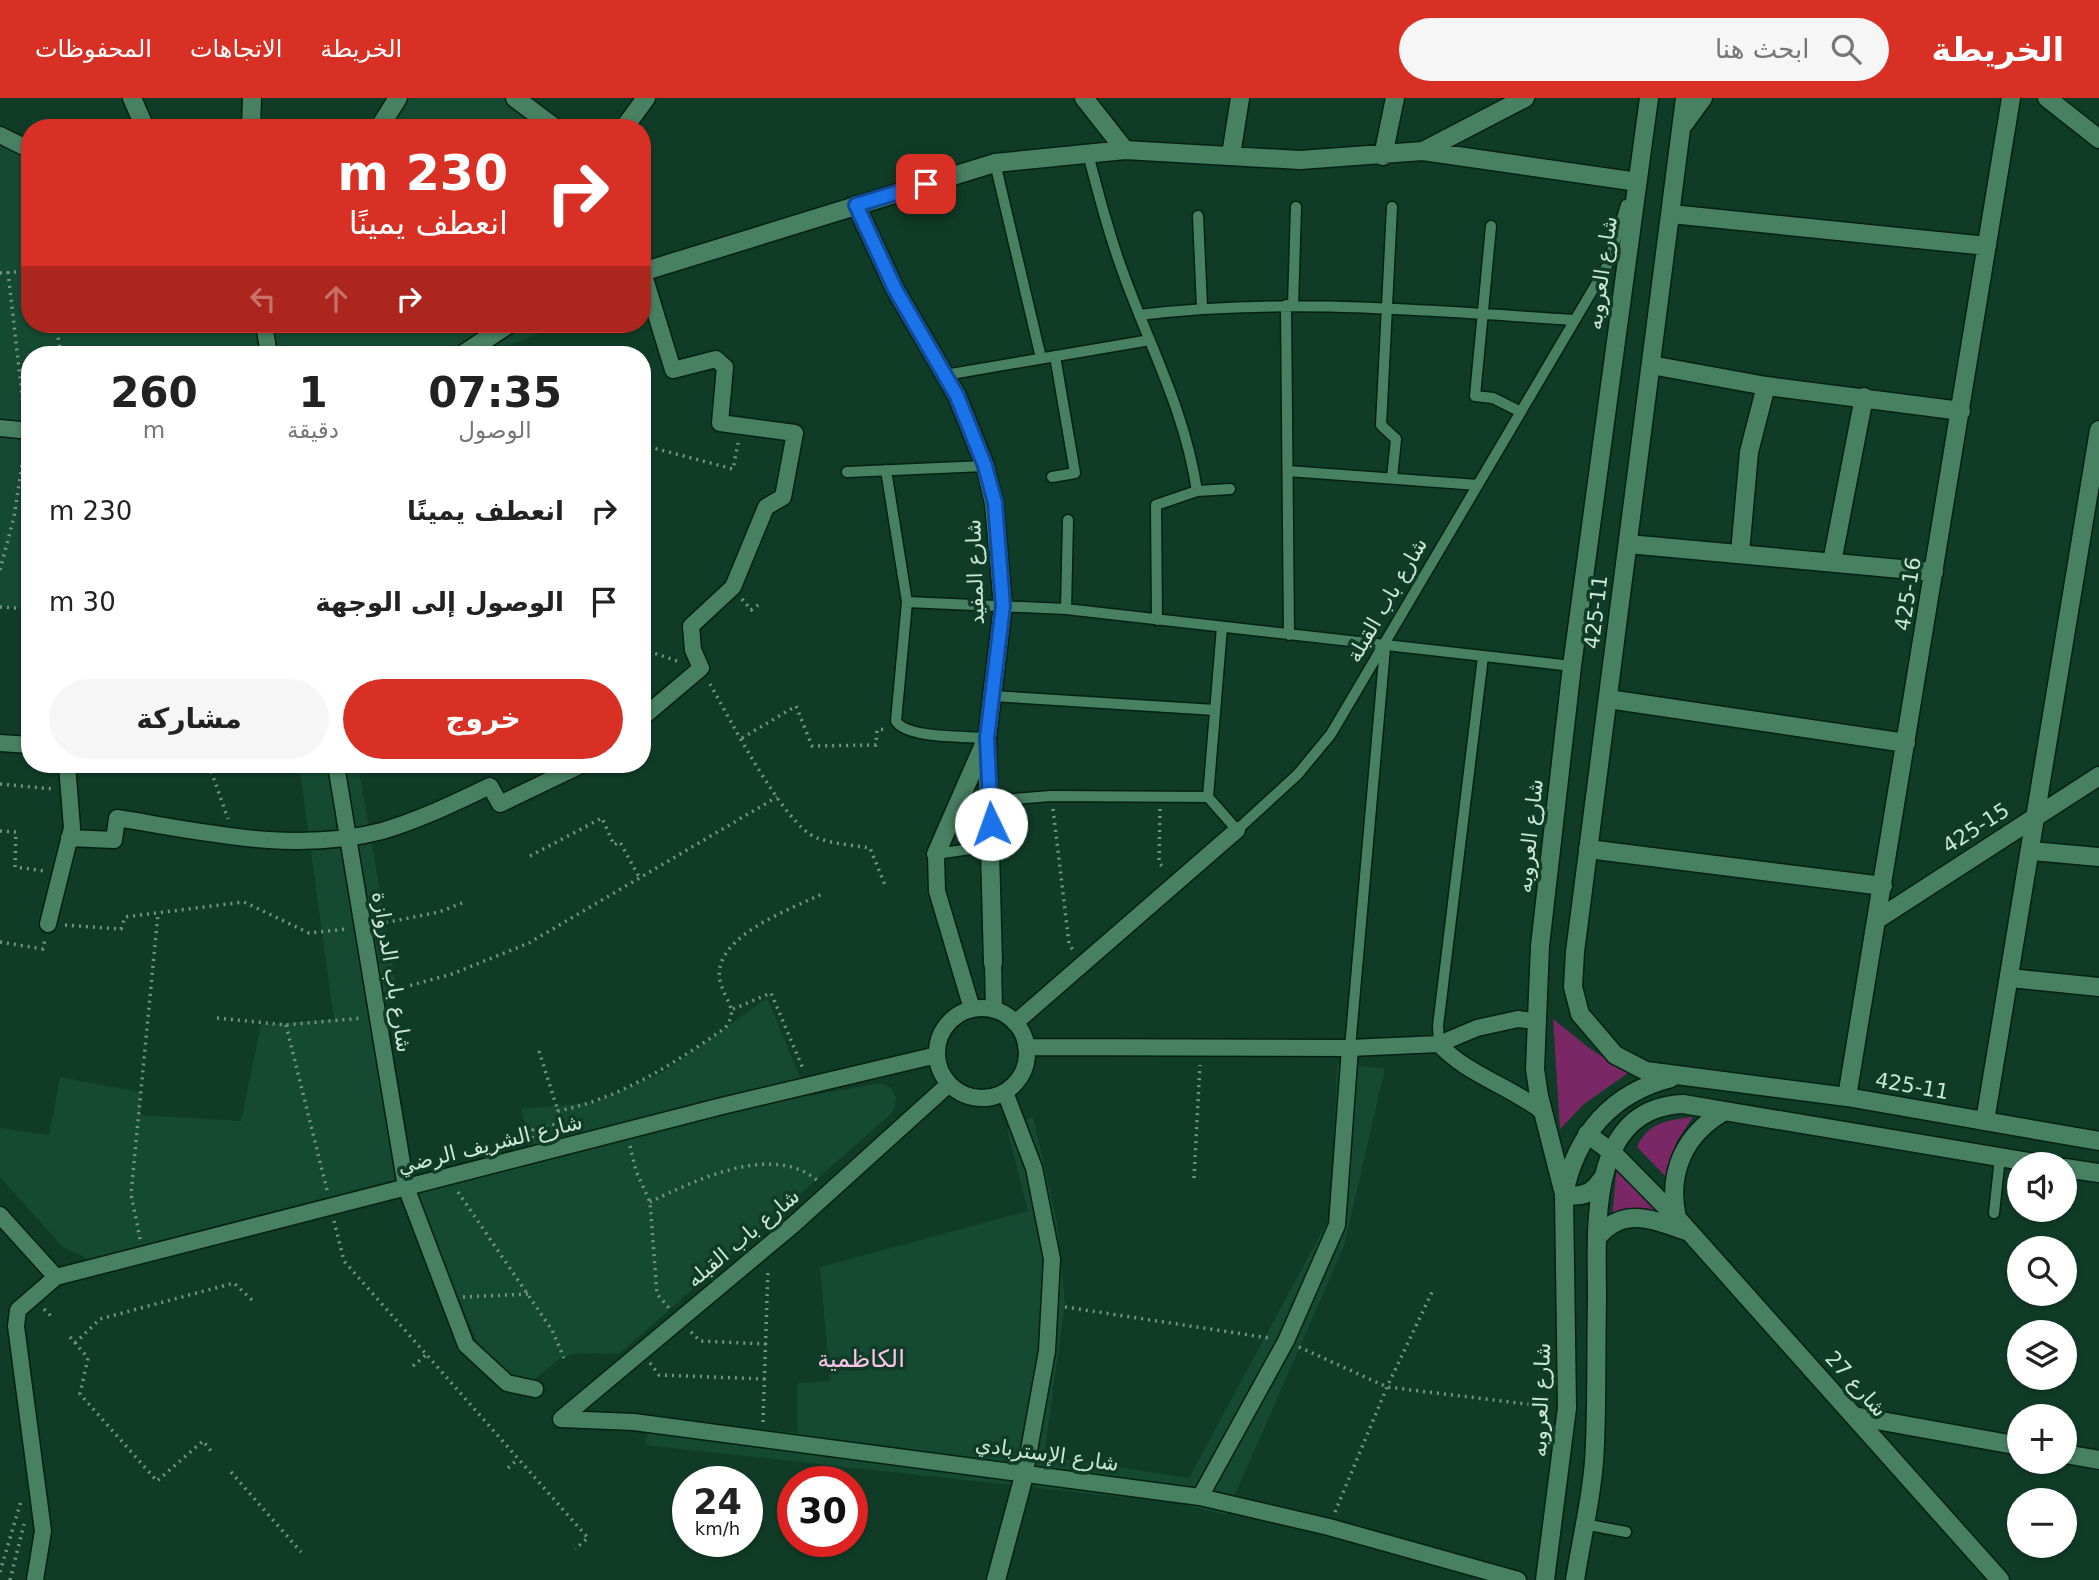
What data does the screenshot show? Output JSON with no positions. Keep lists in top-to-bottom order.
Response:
{
  "streets": {
    "street": [
      "شارع العروبه",
      "شارع المفيد",
      "425-16",
      "شارع باب القبلة",
      "425-11",
      "425-15",
      "شارع باب الدروازة",
      "شارع الشريف الرضي",
      "شارع باب القبله",
      "شارع 27",
      "شارع الإستربادي"
    ]
  },
  "crossings": [
    ["شارع العروبه", "شارع باب القبلة"],
    ["شارع العروبه", "425-11"],
    ["شارع المفيد", "شارع باب القبلة"],
    ["شارع المفيد", "شارع الشريف الرضي"],
    ["شارع المفيد", "شارع باب القبله"],
    ["425-16", "425-11"],
    ["425-16", "425-15"],
    ["شارع باب القبلة", "شارع الشريف الرضي"],
    ["شارع باب القبلة", "شارع باب القبله"],
    ["425-11", "شارع 27"],
    ["شارع باب الدروازة", "شارع الشريف الرضي"],
    ["شارع الشريف الرضي", "شارع باب القبله"],
    ["شارع باب القبله", "شارع الإستربادي"]
  ],
  "districts": ["الكاظمية"],
  "page": {
    "header": "الخريطة",
    "search": "ابحث هنا",
    "nav": ["الخريطة", "الاتجاهات", "المحفوظات"],
    "turn": ["230 m", "انعطف يمينًا"],
    "eta": [
      "07:35",
      "الوصول",
      "1",
      "دقيقة",
      "260",
      "m"
    ],
    "list": [
      {
        "name": "انعطف يمينًا",
        "value": "230 m"
      },
      {
        "name": "الوصول إلى الوجهة",
        "value": "30 m"
      }
    ],
    "buttons": ["خروج", "مشاركة"],
    "map_buttons": ["+", "−"],
    "speed": "24 km/h",
    "limit": "30"
  }
}
